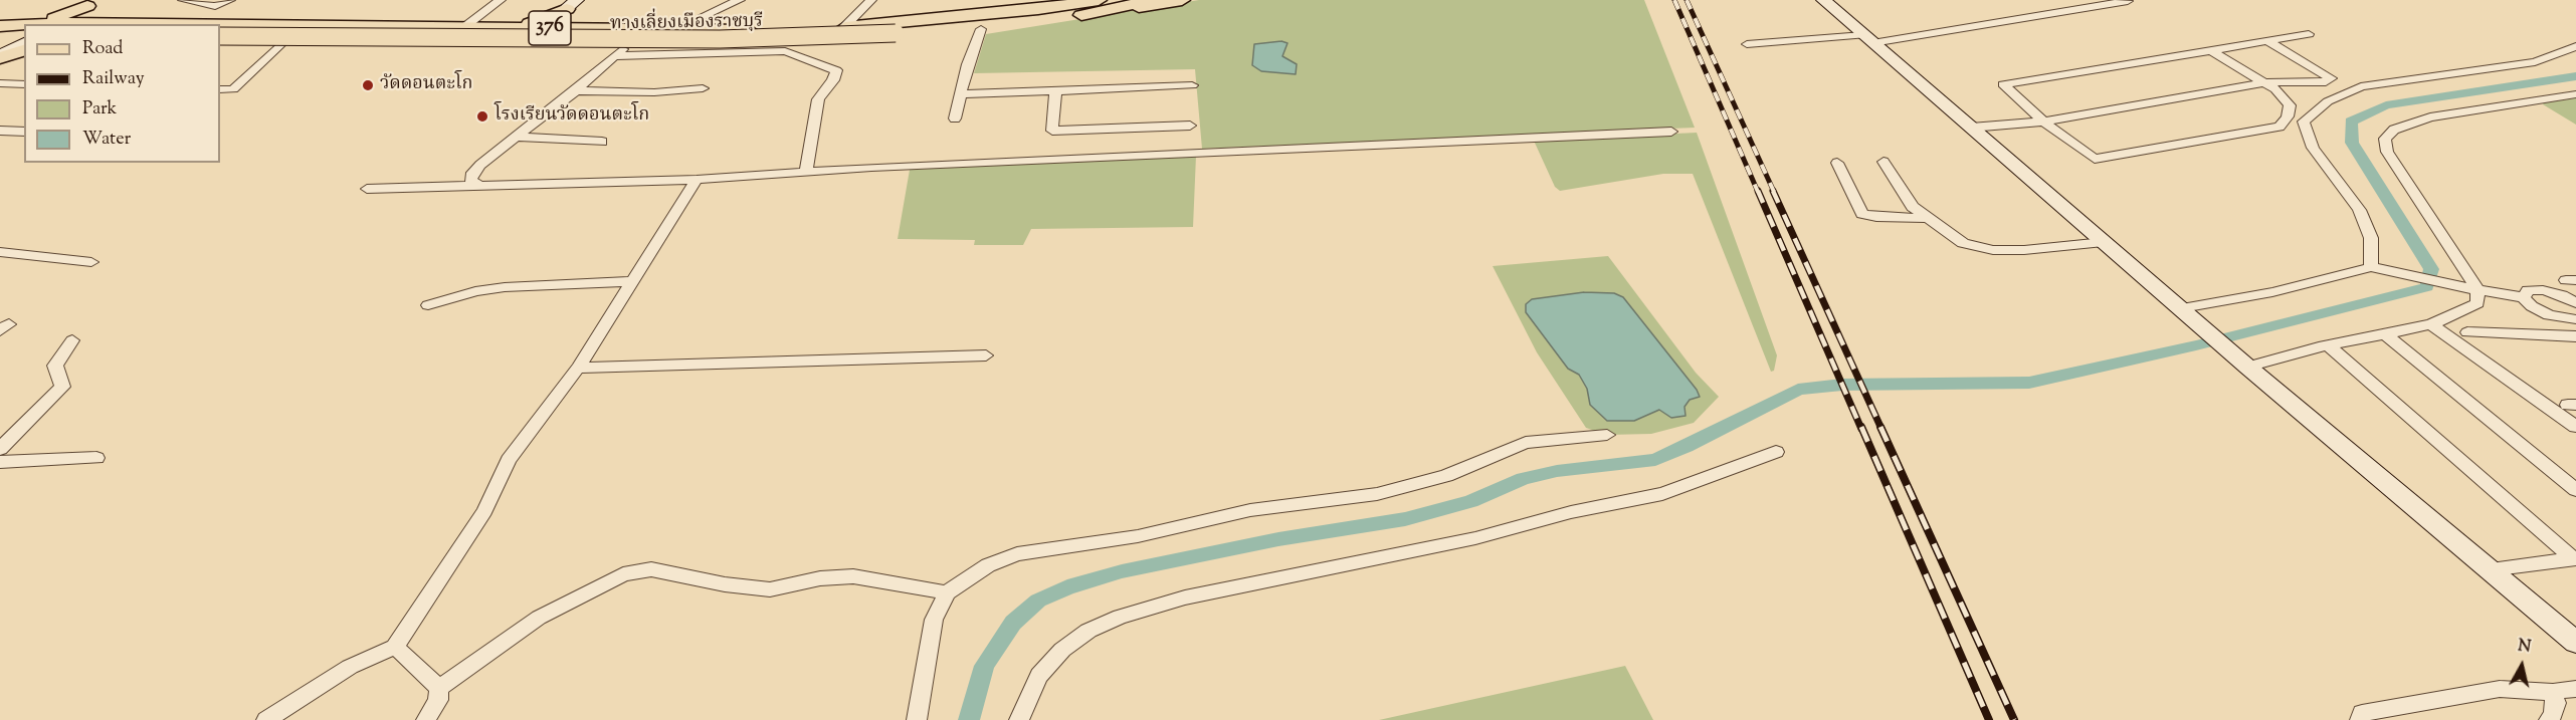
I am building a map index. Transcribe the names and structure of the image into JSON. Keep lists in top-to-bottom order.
{
  "streets": {
    "main road": ["ทางเลี่ยงเมืองราชบุรี", "376"]
  },
  "places": ["วัดดอนตะโก", "โรงเรียนวัดดอนตะโก"],
  "legend": [
    "Road",
    "Railway",
    "Park",
    "Water"
  ],
  "north": "top"
}
